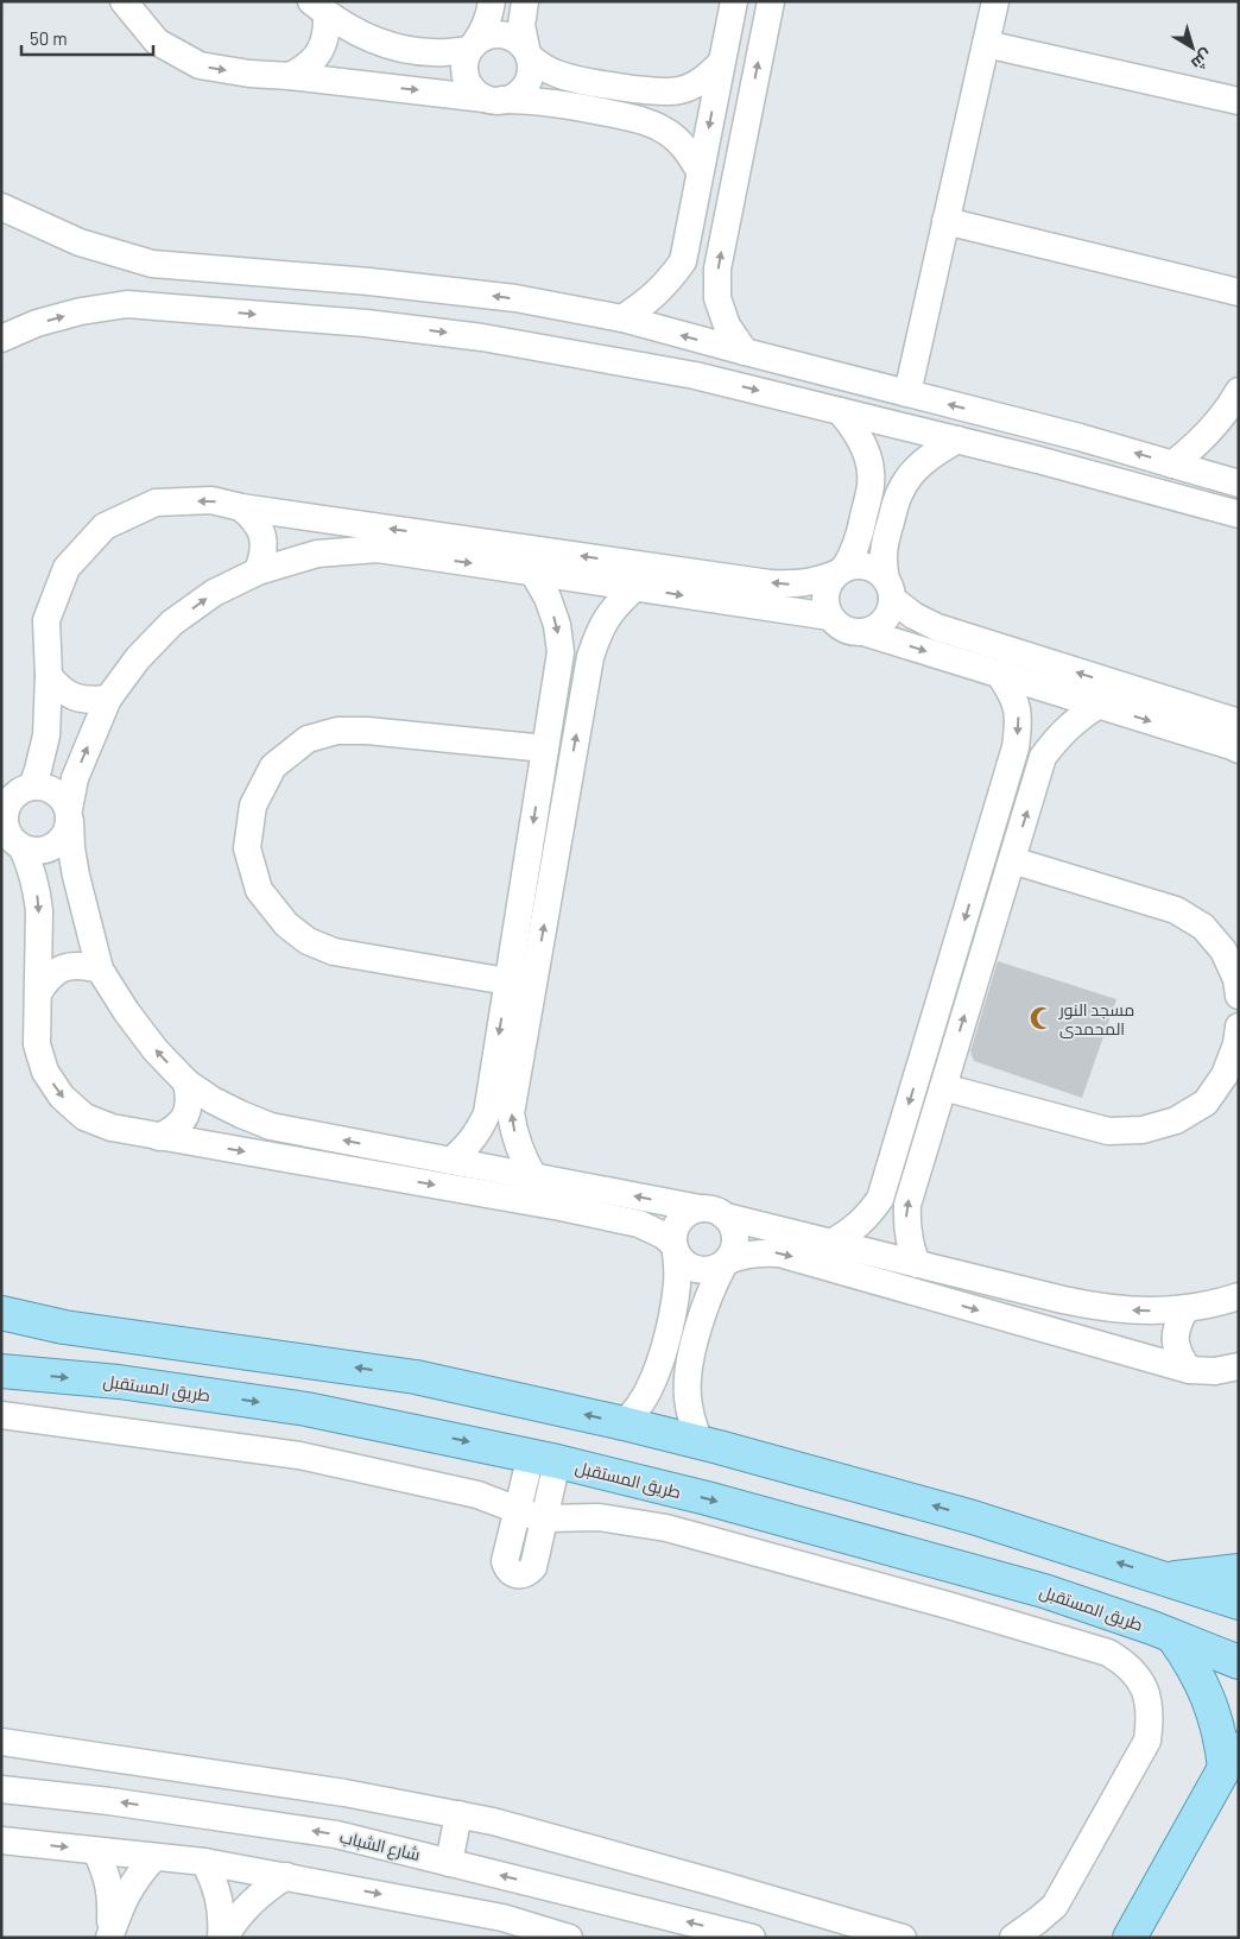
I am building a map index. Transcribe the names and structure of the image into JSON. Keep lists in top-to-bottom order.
{
  "streets": {
    "main road": ["طريق المستقبل"],
    "street": ["شارع الشباب"]
  },
  "places": {
    "mosque": ["مسجد النور المحمدى"]
  },
  "scale_bar": "50 m",
  "north": "bottom right"
}
